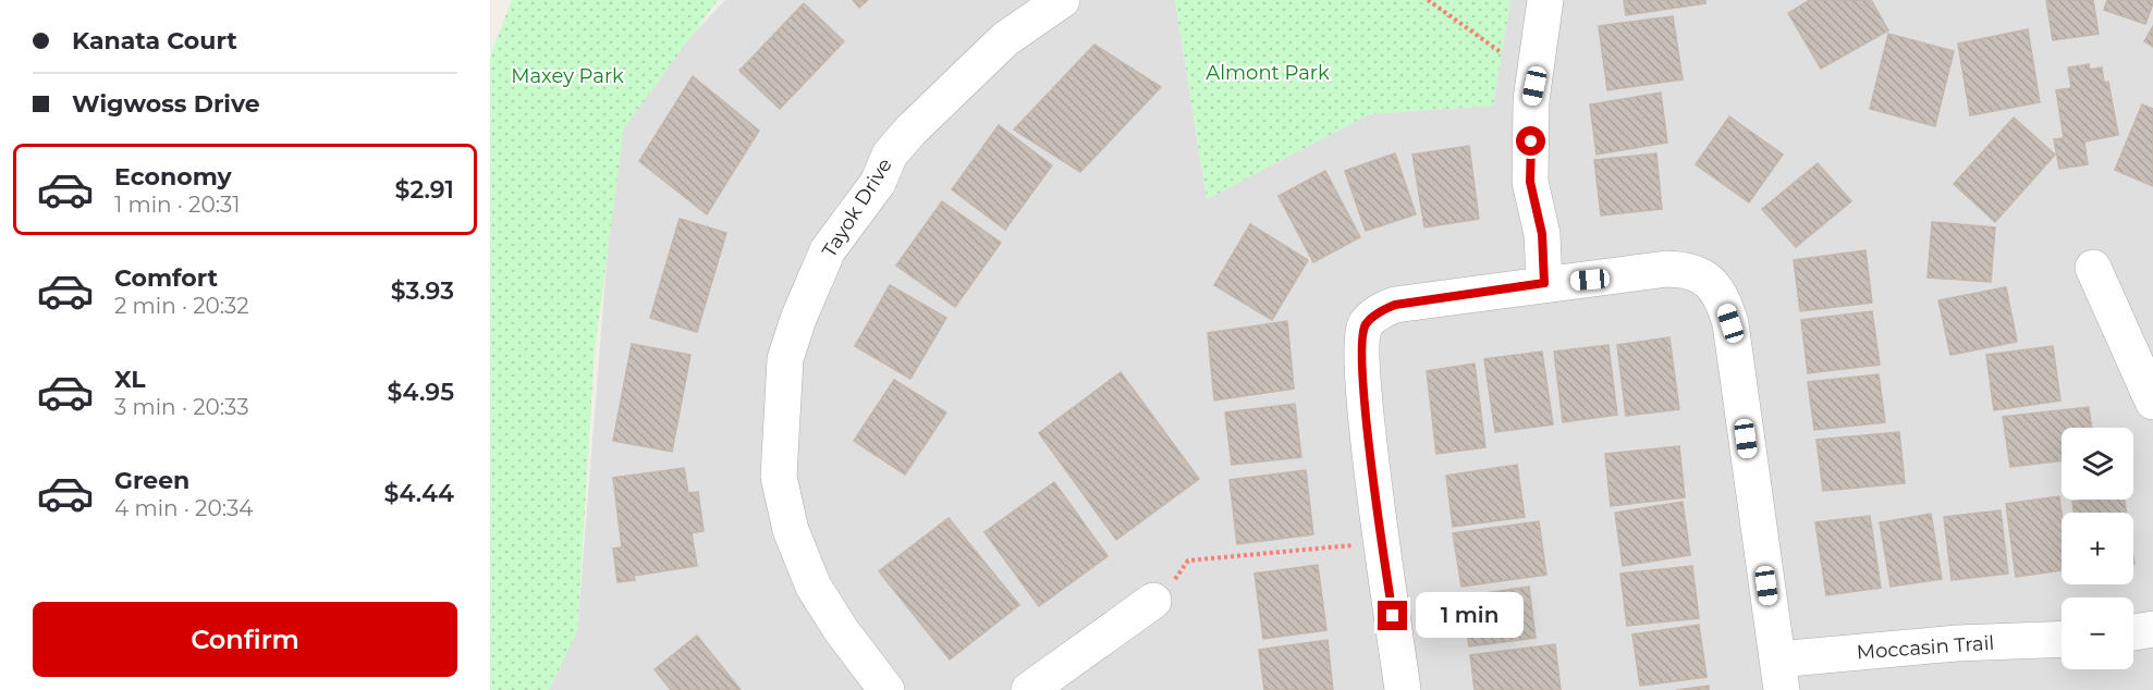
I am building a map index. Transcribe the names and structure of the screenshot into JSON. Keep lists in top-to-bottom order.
{
  "streets": {
    "street": ["Tayok Drive", "Moccasin Trail"]
  },
  "parks": ["Almont Park", "Maxey Park"],
  "page": {
    "banner": ["Kanata Court", "Wigwoss Drive"],
    "list": [
      {
        "name": "Economy",
        "note": "1 min · 20:31",
        "value": "$2.91"
      },
      {
        "name": "Comfort",
        "note": "2 min · 20:32",
        "value": "$3.93"
      },
      {
        "name": "XL",
        "note": "3 min · 20:33",
        "value": "$4.95"
      },
      {
        "name": "Green",
        "note": "4 min · 20:34",
        "value": "$4.44"
      }
    ],
    "map_buttons": ["+", "−"],
    "buttons": "Confirm",
    "bubble": "1 min"
  }
}
